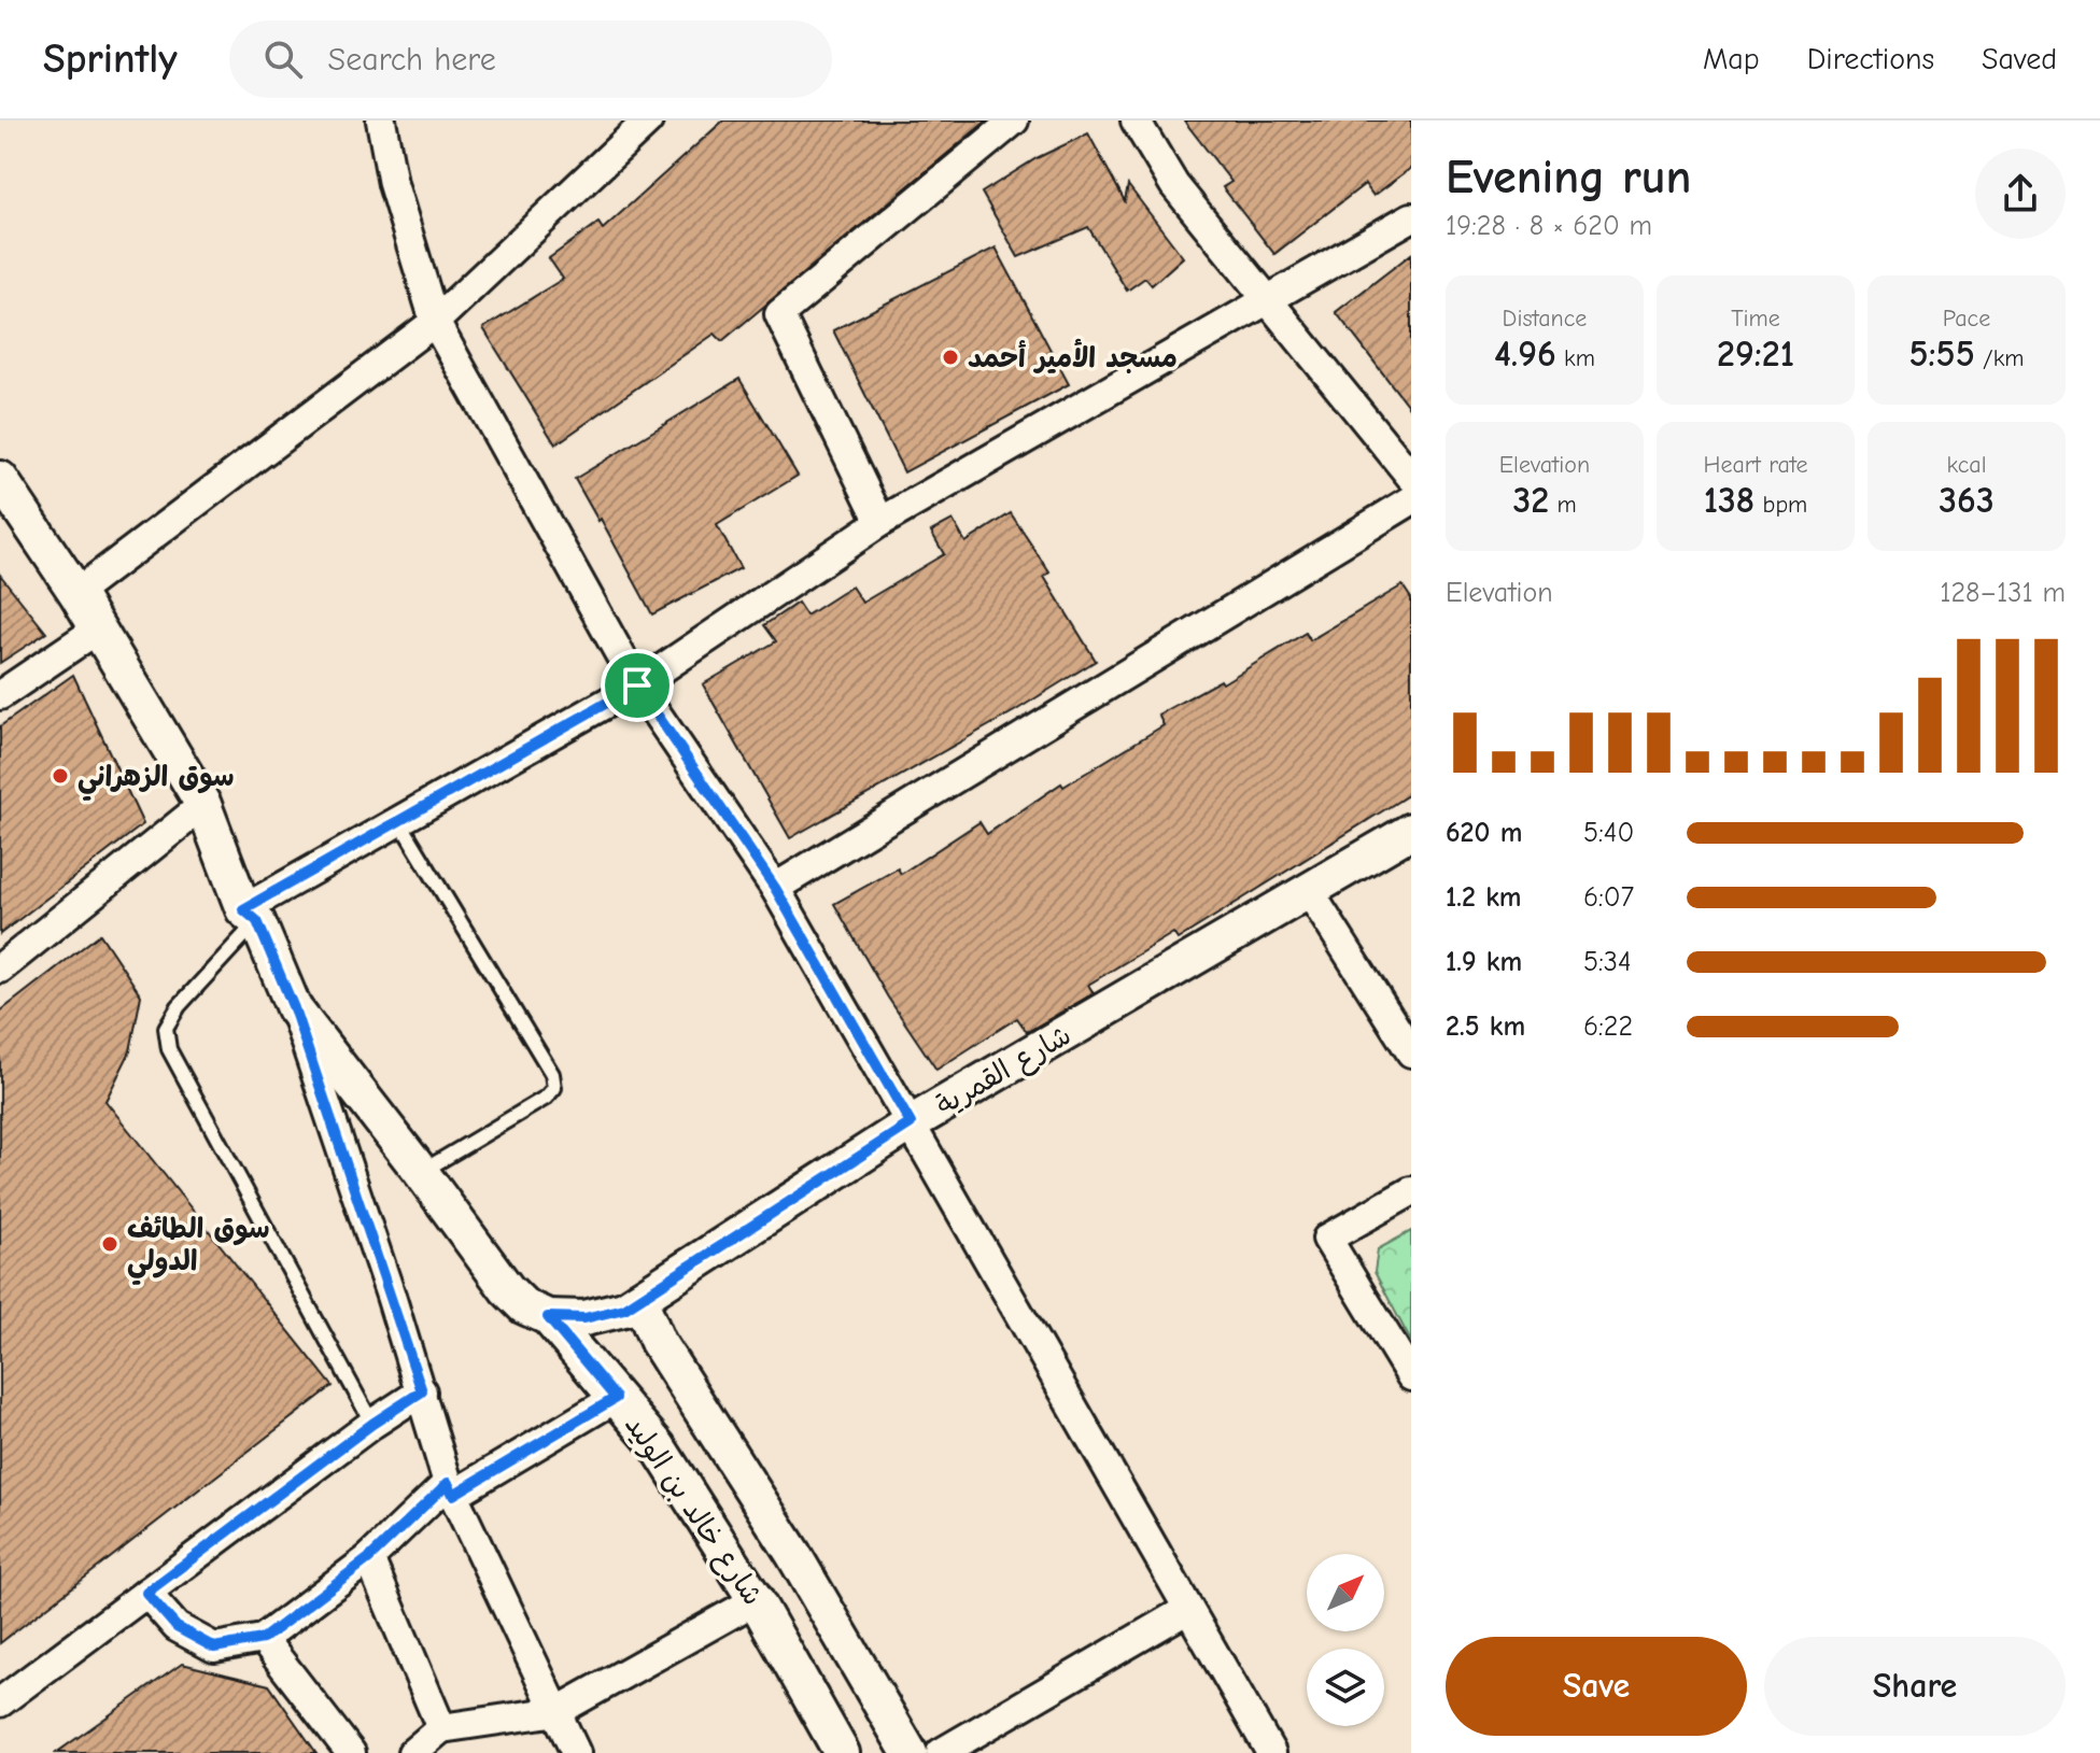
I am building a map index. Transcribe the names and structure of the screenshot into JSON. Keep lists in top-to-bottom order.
{
  "streets": {
    "street": ["شارع القمرية", "شارع خالد بن الوليد"]
  },
  "crossings": [
    ["شارع القمرية", "شارع خالد بن الوليد"]
  ],
  "places": ["مسجد الأمير أحمد", "سوق الزهراني", "سوق الطائف الدولي"],
  "north": "top right",
  "page": {
    "header": "Sprintly",
    "search": "Search here",
    "nav": ["Map", "Directions", "Saved"],
    "heading": ["Evening run", "19:28 · 8 × 620 m"],
    "stats": [
      ["Distance", "4.96 km"],
      ["Time", "29:21"],
      ["Pace", "5:55 /km"],
      ["Elevation", "32 m"],
      ["Heart rate", "138 bpm"],
      ["kcal", "363"]
    ],
    "chart": ["Elevation", "128–131 m"],
    "list": [
      {
        "name": "620 m",
        "note": "5:40"
      },
      {
        "name": "1.2 km",
        "note": "6:07"
      },
      {
        "name": "1.9 km",
        "note": "5:34"
      },
      {
        "name": "2.5 km",
        "note": "6:22"
      }
    ],
    "buttons": ["Save", "Share"]
  }
}
